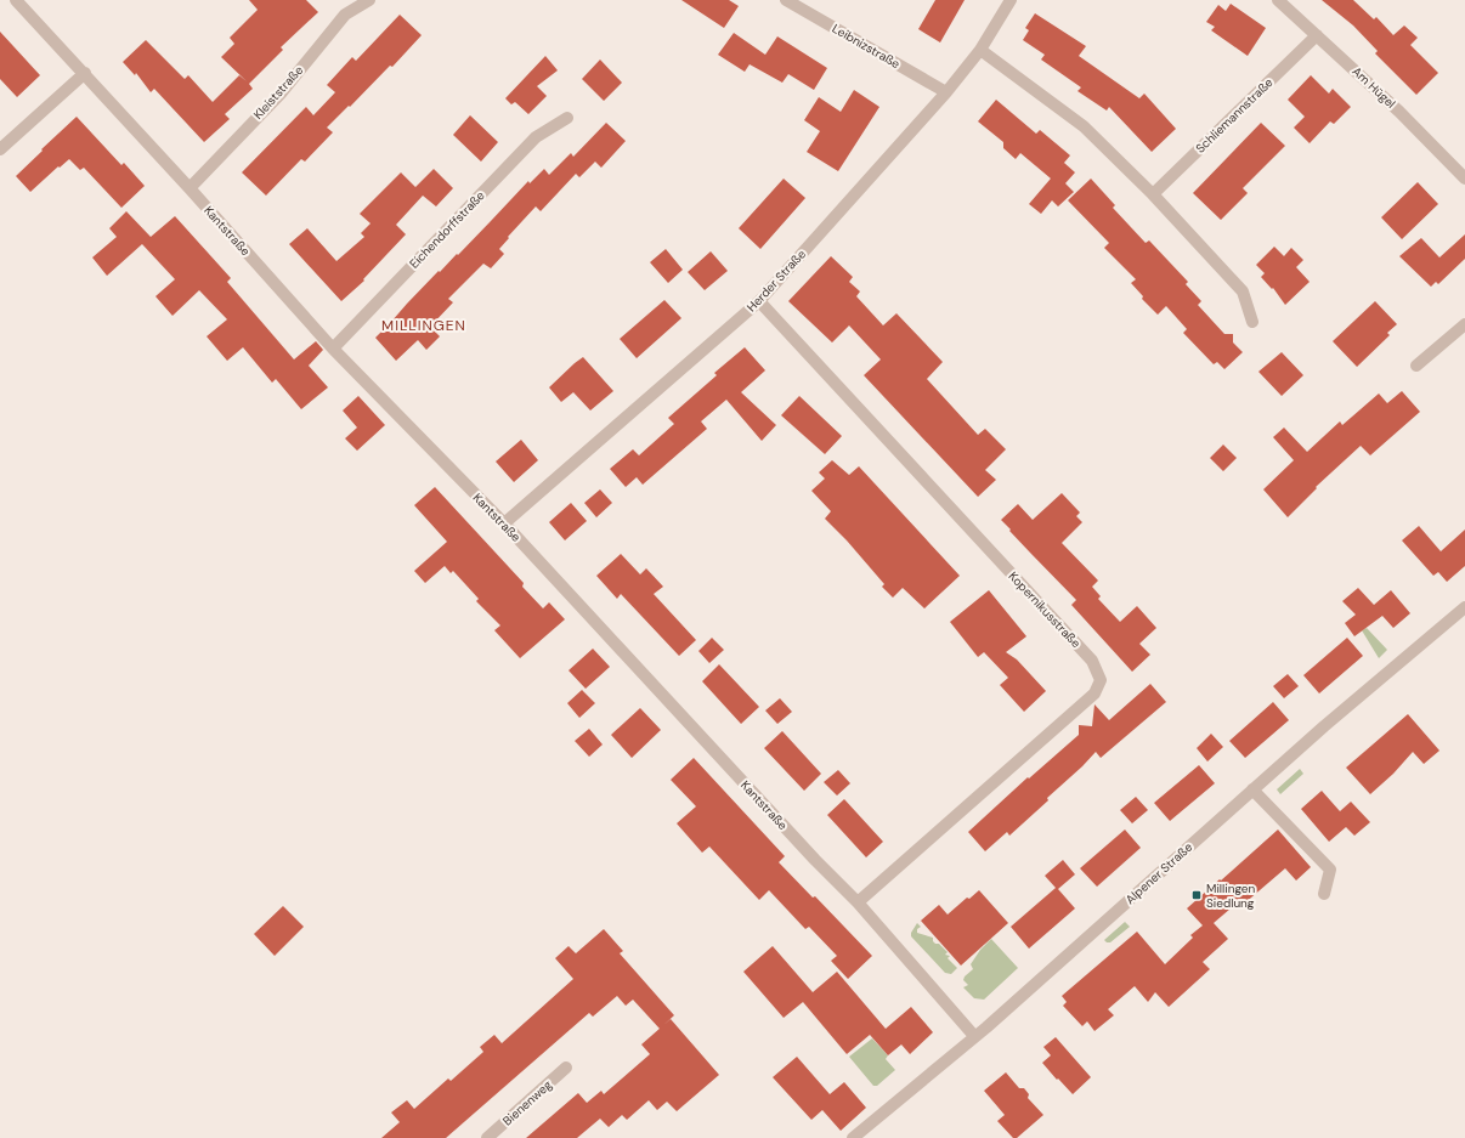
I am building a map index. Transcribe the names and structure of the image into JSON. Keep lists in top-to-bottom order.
{
  "streets": {
    "street": [
      "Leibnizstraße",
      "Am Hügel",
      "Kleiststraße",
      "Schliemannstraße",
      "Eichendorffstraße",
      "Kantstraße",
      "Herder Straße",
      "Kopernikusstraße",
      "Alpener Straße",
      "Bienenweg"
    ]
  },
  "crossings": [
    ["Leibnizstraße", "Herder Straße"],
    ["Am Hügel", "Schliemannstraße"],
    ["Kleiststraße", "Kantstraße"],
    ["Eichendorffstraße", "Kantstraße"],
    ["Kantstraße", "Herder Straße"],
    ["Kantstraße", "Kopernikusstraße"],
    ["Kantstraße", "Alpener Straße"],
    ["Herder Straße", "Kopernikusstraße"]
  ],
  "districts": ["MILLINGEN"],
  "places": {
    "transit": ["Millingen Siedlung"]
  }
}
